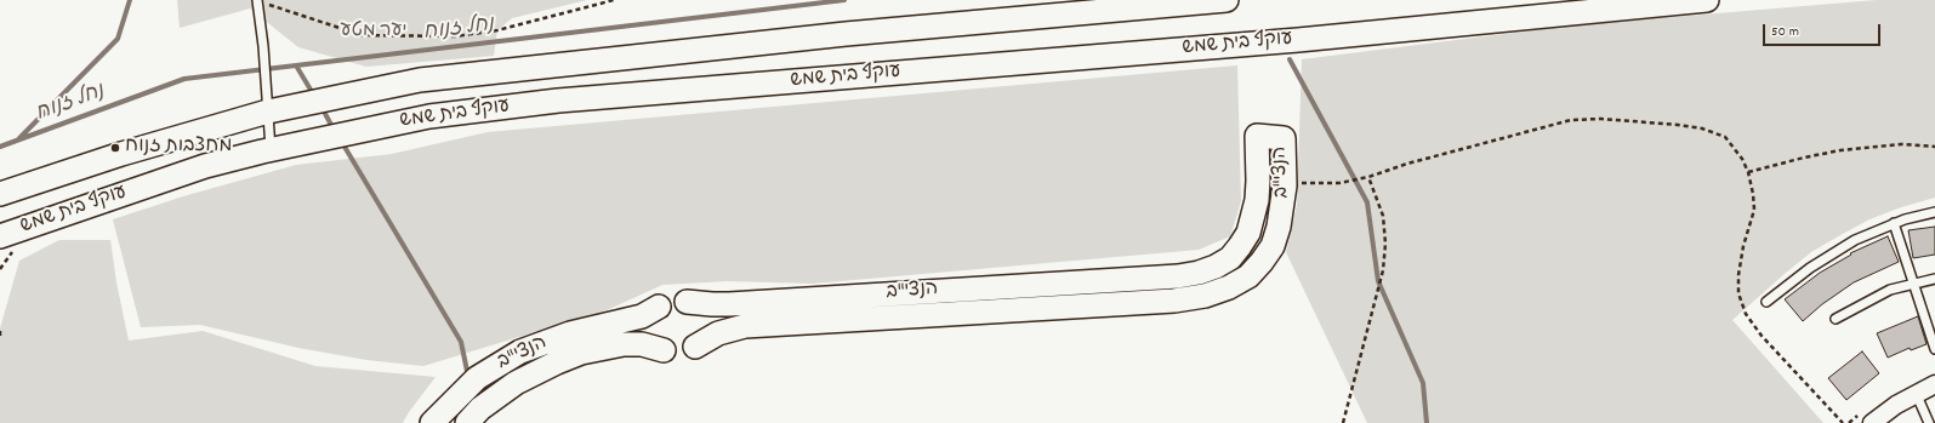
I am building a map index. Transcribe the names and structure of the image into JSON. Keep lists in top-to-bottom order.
{
  "streets": {
    "main road": ["עוקף בית שמש", "הנצי\"ב"]
  },
  "water": ["נחל זנוח"],
  "parks": ["יער מטע"],
  "places": ["מחצבות זנוח"],
  "scale_bar": "50 m"
}
